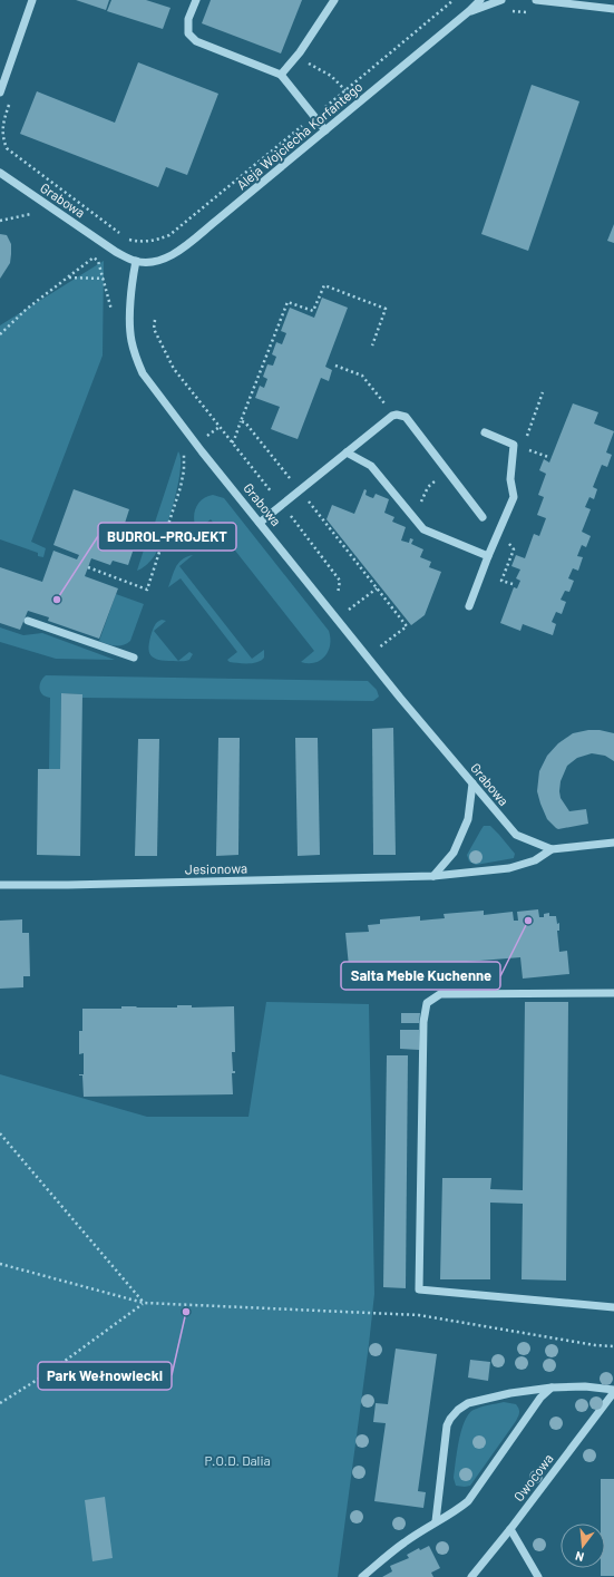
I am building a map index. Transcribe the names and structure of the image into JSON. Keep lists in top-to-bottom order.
{
  "streets": {
    "street": [
      "Aleja Wojciecha Korfantego",
      "Grabowa",
      "Jesionowa",
      "Owocowa"
    ]
  },
  "crossings": [
    ["Aleja Wojciecha Korfantego", "Grabowa"],
    ["Grabowa", "Jesionowa"]
  ],
  "parks": ["P.O.D. Dalia"],
  "places": ["BUDROL-PROJEKT", "Salta Meble Kuchenne", "Park Wełnowiecki"],
  "north": "bottom"
}
